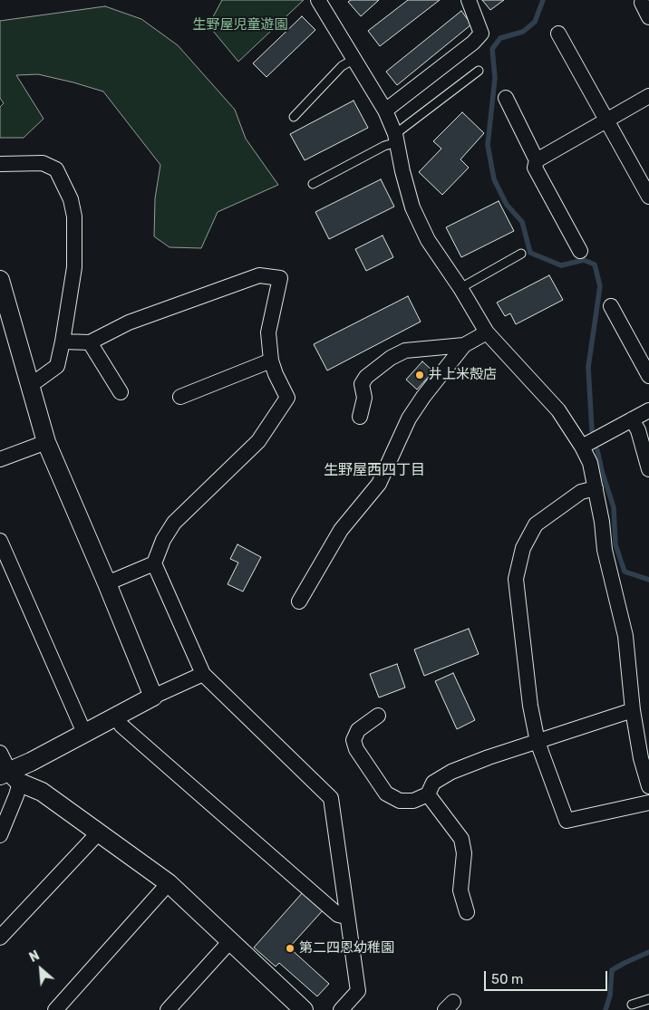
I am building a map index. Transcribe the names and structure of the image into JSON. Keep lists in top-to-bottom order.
{
  "districts": ["生野屋西四丁目"],
  "parks": ["生野屋児童遊園"],
  "places": ["井上米殻店", "第二四恩幼稚園"],
  "scale_bar": "50 m",
  "north": "top left"
}
